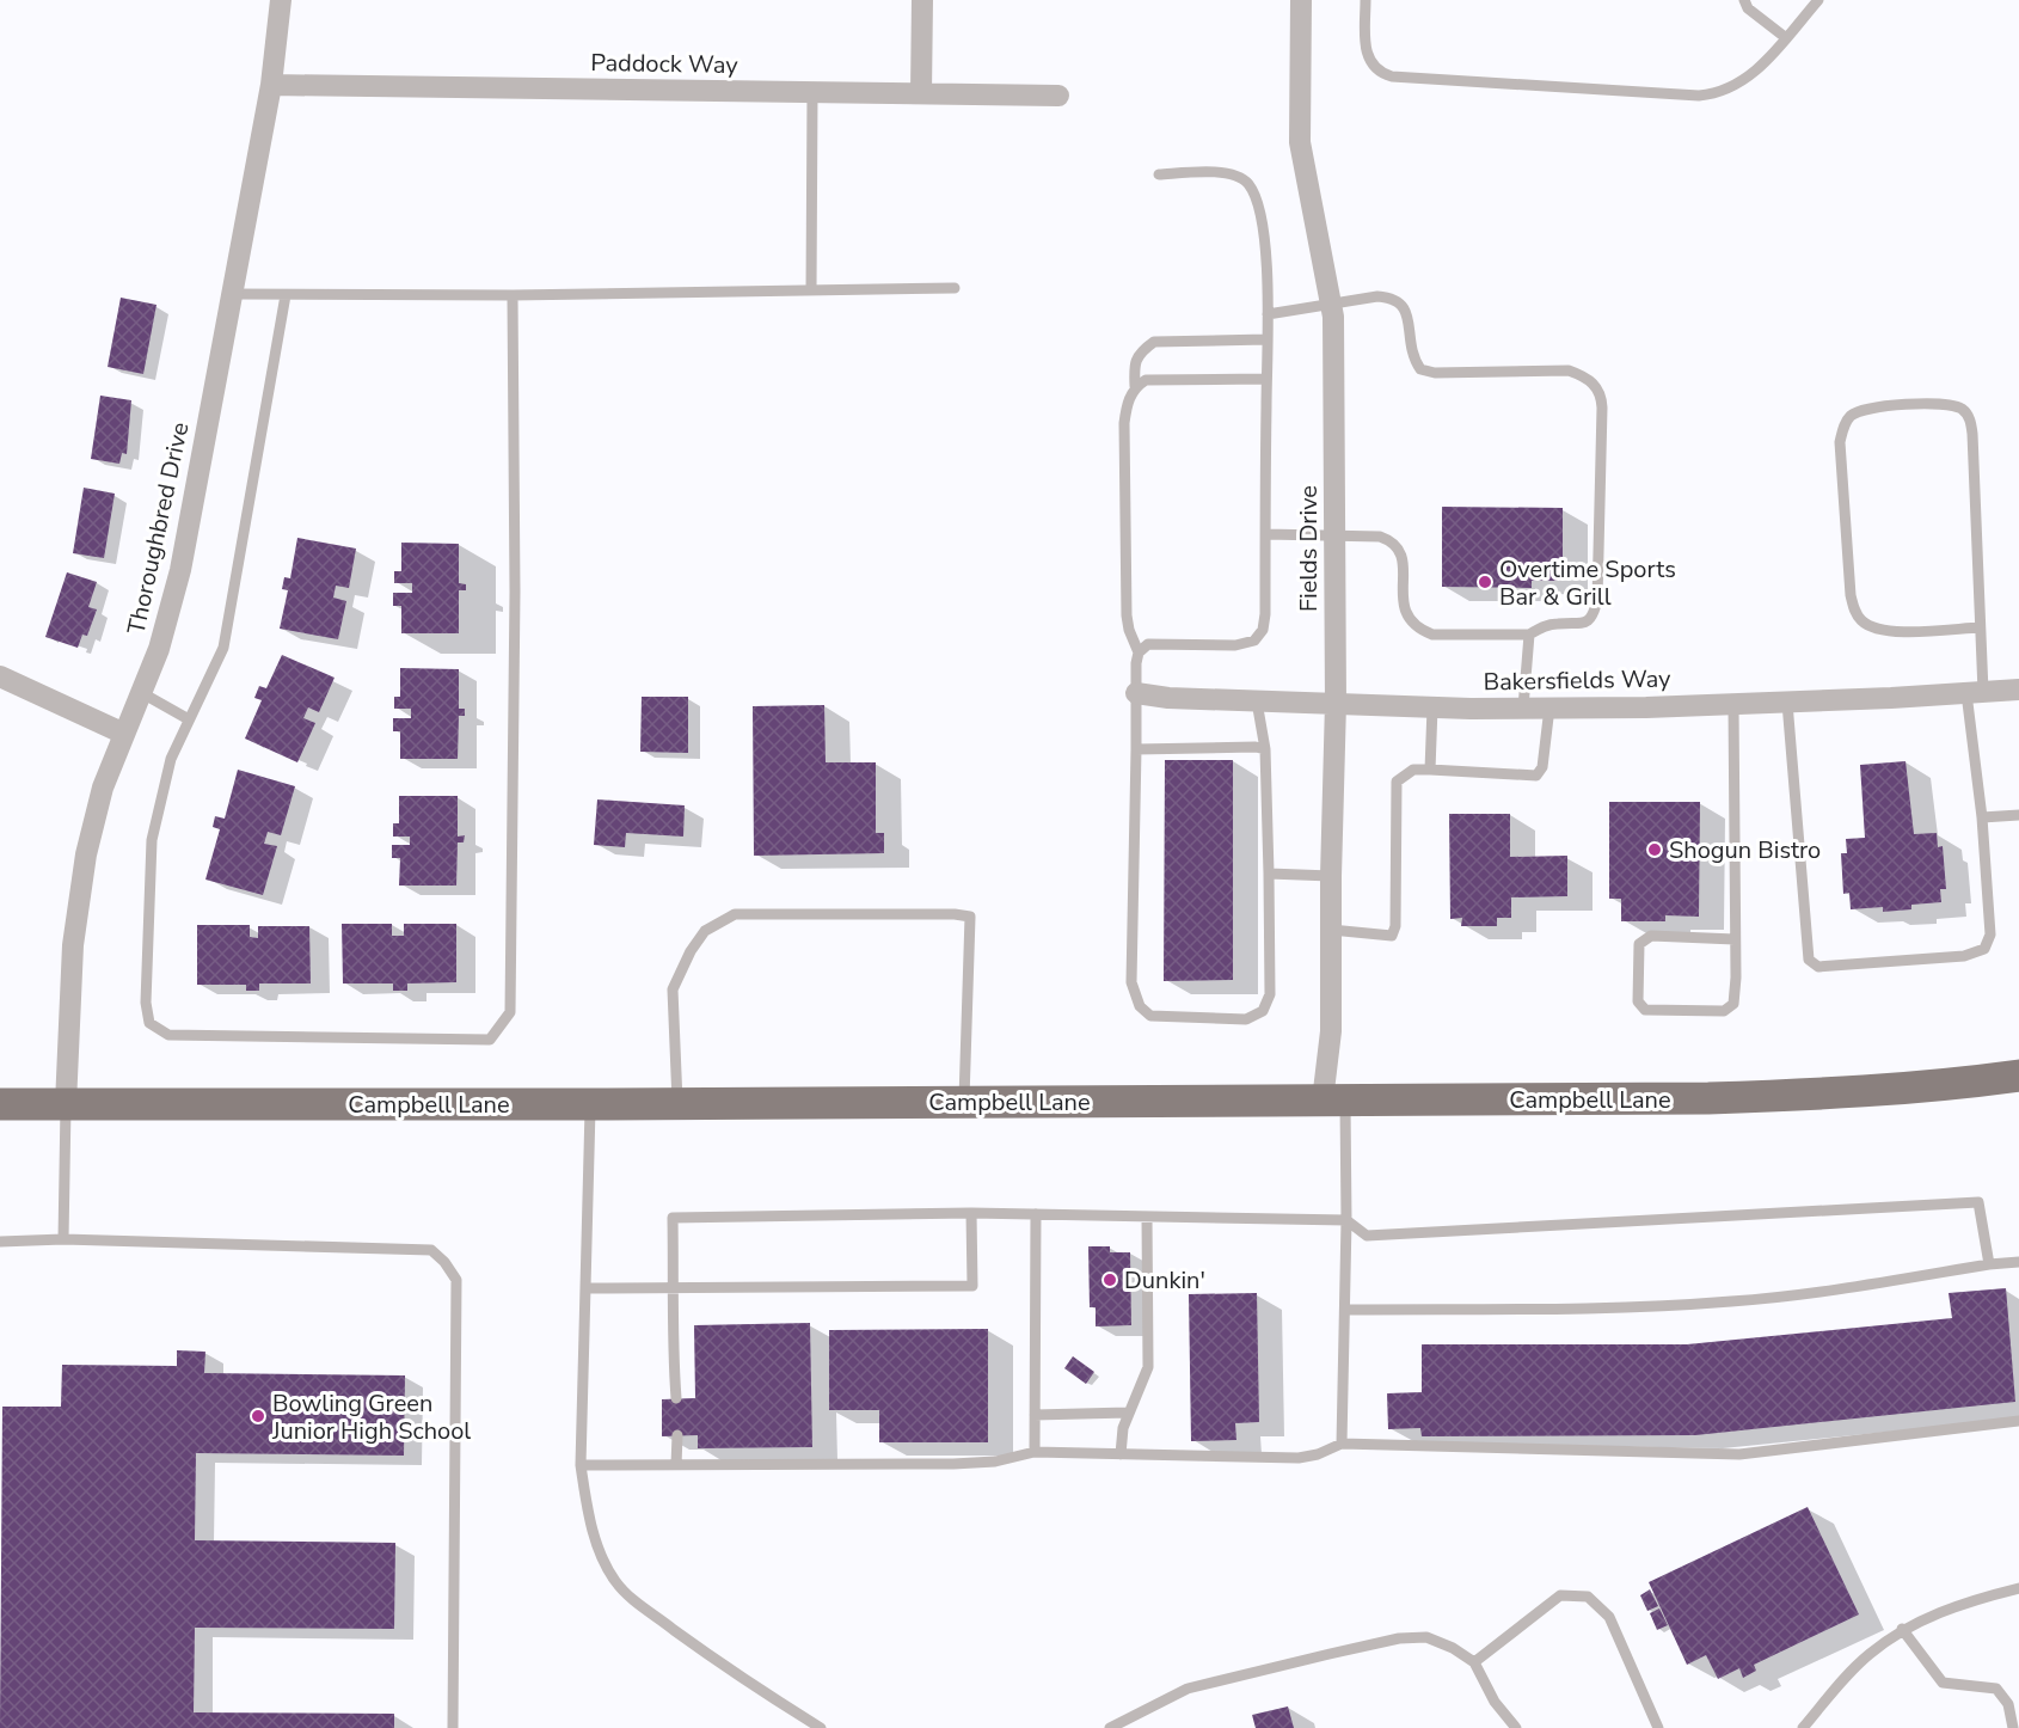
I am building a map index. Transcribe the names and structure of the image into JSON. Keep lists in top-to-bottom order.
{
  "streets": {
    "main road": ["Campbell Lane"],
    "street": [
      "Paddock Way",
      "Thoroughbred Drive",
      "Fields Drive",
      "Bakersfields Way"
    ]
  },
  "crossings": [
    ["Paddock Way", "Thoroughbred Drive"],
    ["Thoroughbred Drive", "Campbell Lane"],
    ["Fields Drive", "Bakersfields Way"],
    ["Fields Drive", "Campbell Lane"]
  ],
  "places": [
    "Overtime Sports Bar & Grill",
    "Shogun Bistro",
    "Dunkin'",
    "Bowling Green Junior High School"
  ]
}
